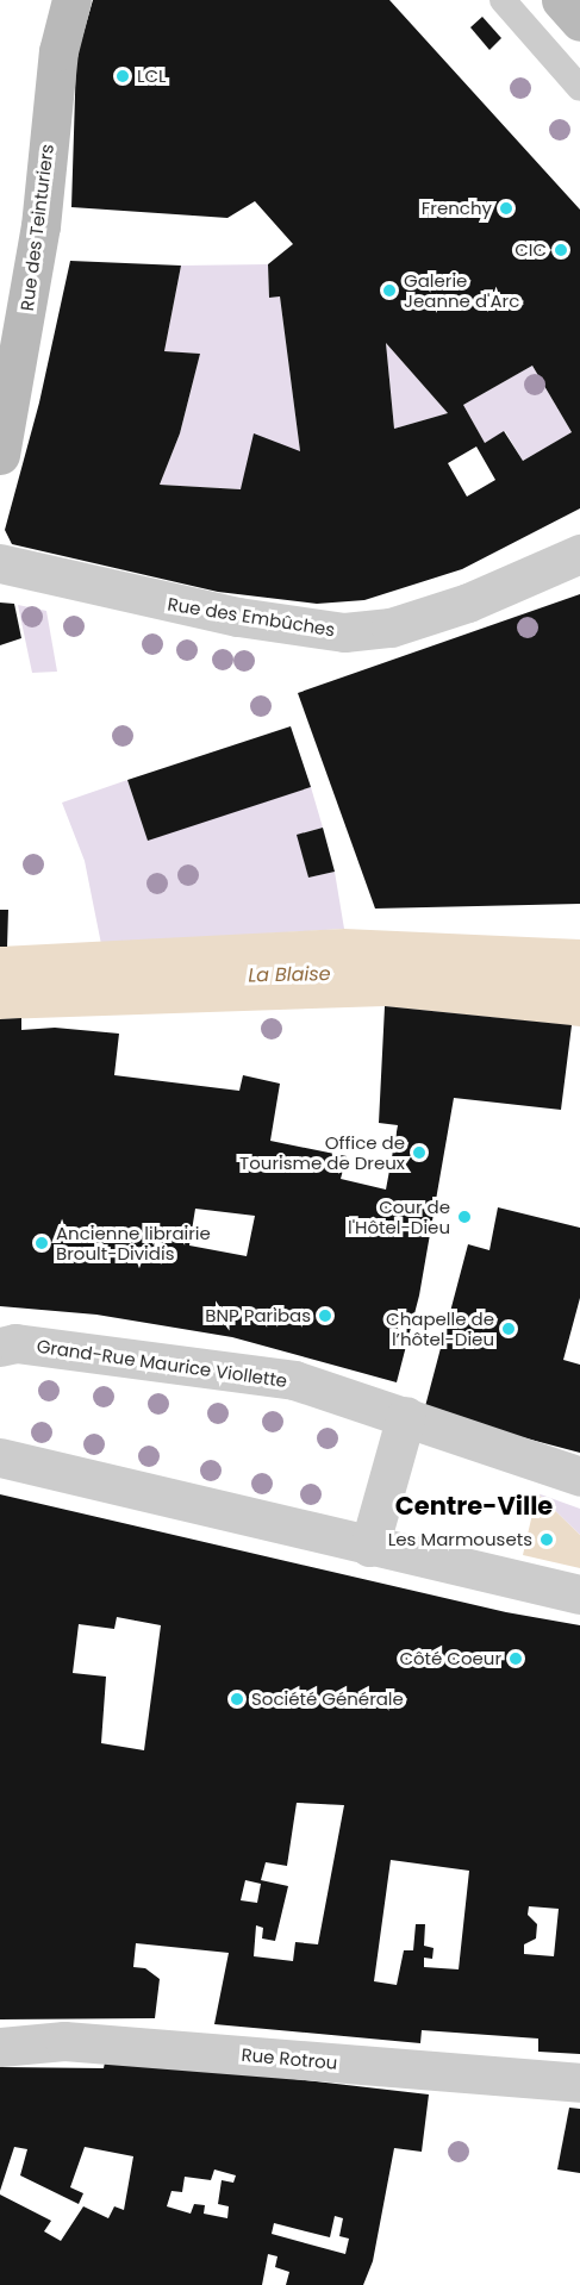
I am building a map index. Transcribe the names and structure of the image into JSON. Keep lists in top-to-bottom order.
{
  "streets": {
    "street": [
      "Rue des Teinturiers",
      "Rue des Embûches",
      "Grand-Rue Maurice Viollette",
      "Rue Rotrou"
    ]
  },
  "districts": ["Centre-Ville"],
  "water": ["La Blaise"],
  "places": [
    "LCL",
    "Frenchy",
    "CIC",
    "Galerie Jeanne d'Arc",
    "Office de Tourisme de Dreux",
    "Cour de l'Hôtel-Dieu",
    "Ancienne librairie Broult-Dividis",
    "BNP Paribas",
    "Chapelle de l’hôtel-Dieu",
    "Les Marmousets",
    "Côté Coeur",
    "Société Générale"
  ]
}
